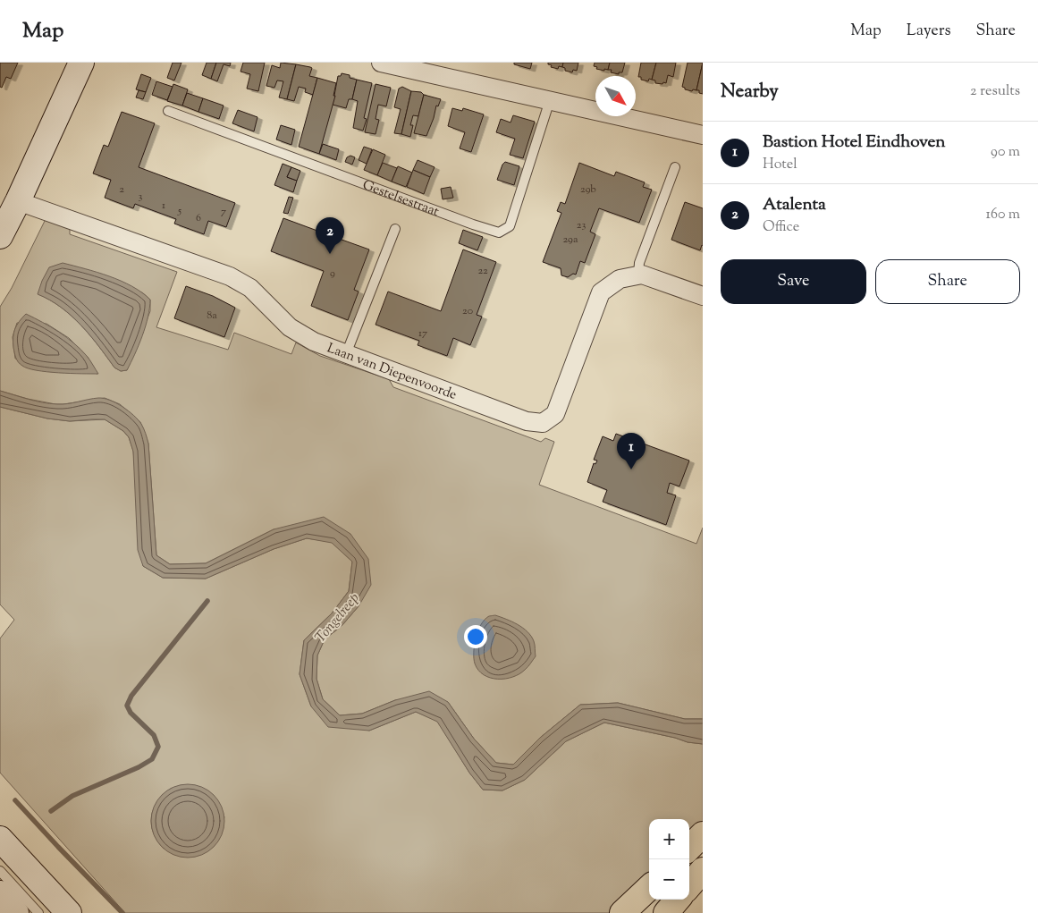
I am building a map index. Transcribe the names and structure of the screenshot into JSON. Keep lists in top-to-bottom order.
{
  "streets": {
    "street": ["Laan van Diepenvoorde"],
    "lane": ["Gestelsestraat"]
  },
  "water": ["Tongelreep"],
  "house_numbers": [
    "2",
    "29b",
    "3",
    "1",
    "5",
    "7",
    "6",
    "23",
    "29a",
    "22",
    "9",
    "20",
    "8a",
    "17"
  ],
  "north": "bottom right",
  "page": {
    "header": "Map",
    "nav": ["Map", "Layers", "Share"],
    "heading": ["Nearby", "2 results"],
    "list": [
      {
        "mark": "1",
        "name": "Bastion Hotel Eindhoven",
        "note": "Hotel",
        "value": "90 m"
      },
      {
        "mark": "2",
        "name": "Atalenta",
        "note": "Office",
        "value": "160 m"
      }
    ],
    "pins": ["2", "1"],
    "buttons": ["Save", "Share"],
    "map_buttons": ["+", "−"]
  }
}
